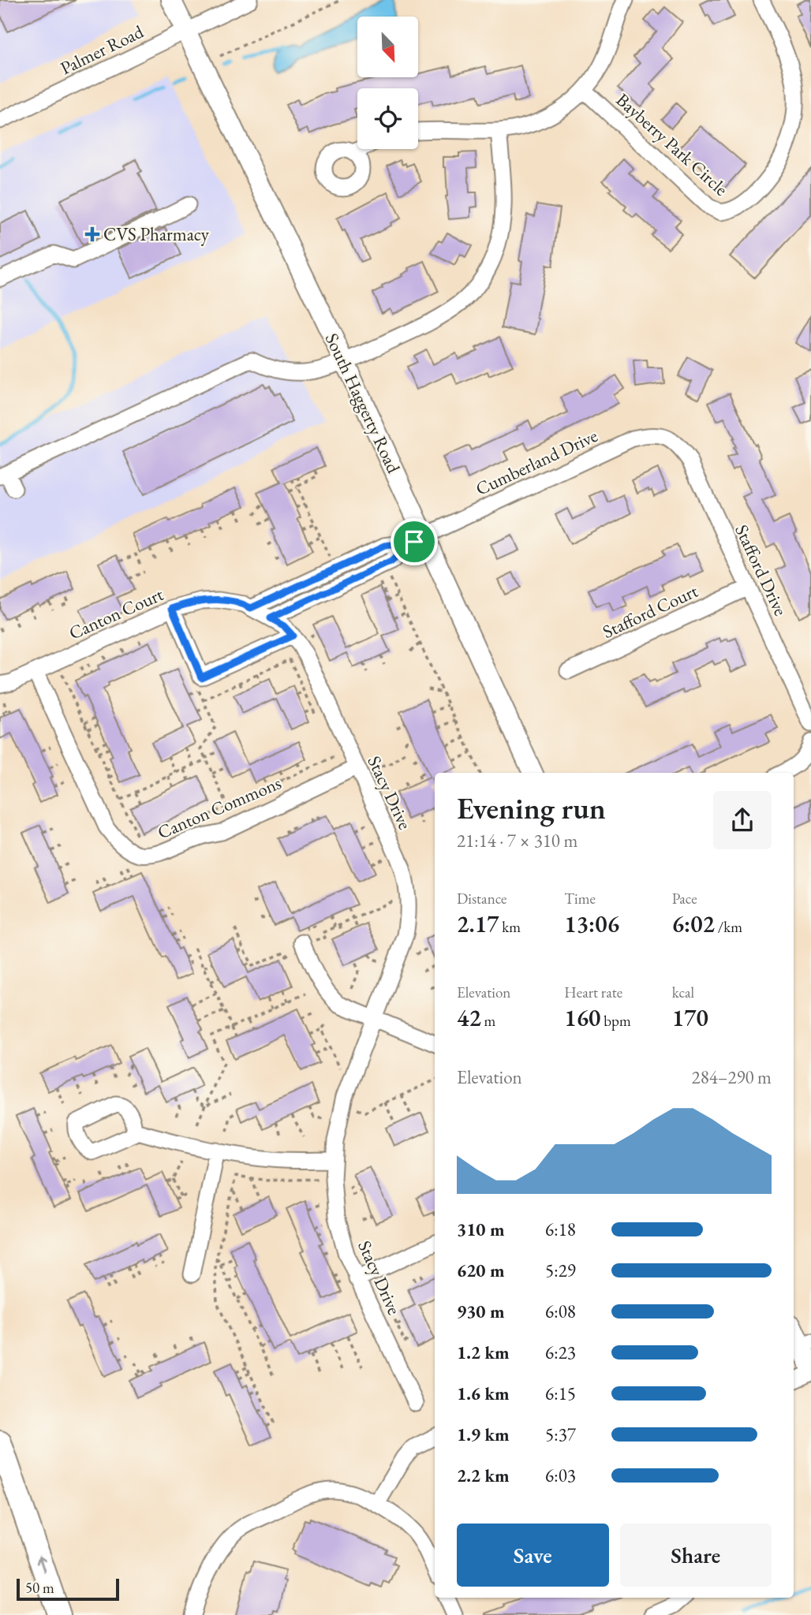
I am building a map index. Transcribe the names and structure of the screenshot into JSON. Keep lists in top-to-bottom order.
{
  "streets": {
    "main road": ["South Haggerty Road"],
    "street": [
      "Palmer Road",
      "Bayberry Park Circle",
      "Cumberland Drive",
      "Stafford Drive",
      "Stafford Court",
      "Canton Court",
      "Stacy Drive",
      "Canton Commons"
    ]
  },
  "crossings": [
    ["Palmer Road", "South Haggerty Road"],
    ["South Haggerty Road", "Cumberland Drive"],
    ["Cumberland Drive", "Stafford Drive"],
    ["Stafford Drive", "Stafford Court"],
    ["Canton Court", "Stacy Drive"],
    ["Canton Court", "Canton Commons"],
    ["Stacy Drive", "Canton Commons"]
  ],
  "places": {
    "health": ["CVS Pharmacy"]
  },
  "scale_bar": "50 m",
  "north": "bottom right",
  "page": {
    "heading": ["Evening run", "21:14 · 7 × 310 m"],
    "stats": [
      ["Distance", "2.17 km"],
      ["Time", "13:06"],
      ["Pace", "6:02 /km"],
      ["Elevation", "42 m"],
      ["Heart rate", "160 bpm"],
      ["kcal", "170"]
    ],
    "chart": ["Elevation", "284–290 m"],
    "list": [
      {
        "name": "310 m",
        "note": "6:18"
      },
      {
        "name": "620 m",
        "note": "5:29"
      },
      {
        "name": "930 m",
        "note": "6:08"
      },
      {
        "name": "1.2 km",
        "note": "6:23"
      },
      {
        "name": "1.6 km",
        "note": "6:15"
      },
      {
        "name": "1.9 km",
        "note": "5:37"
      },
      {
        "name": "2.2 km",
        "note": "6:03"
      }
    ],
    "buttons": ["Save", "Share"],
    "scale": "50 m"
  }
}
